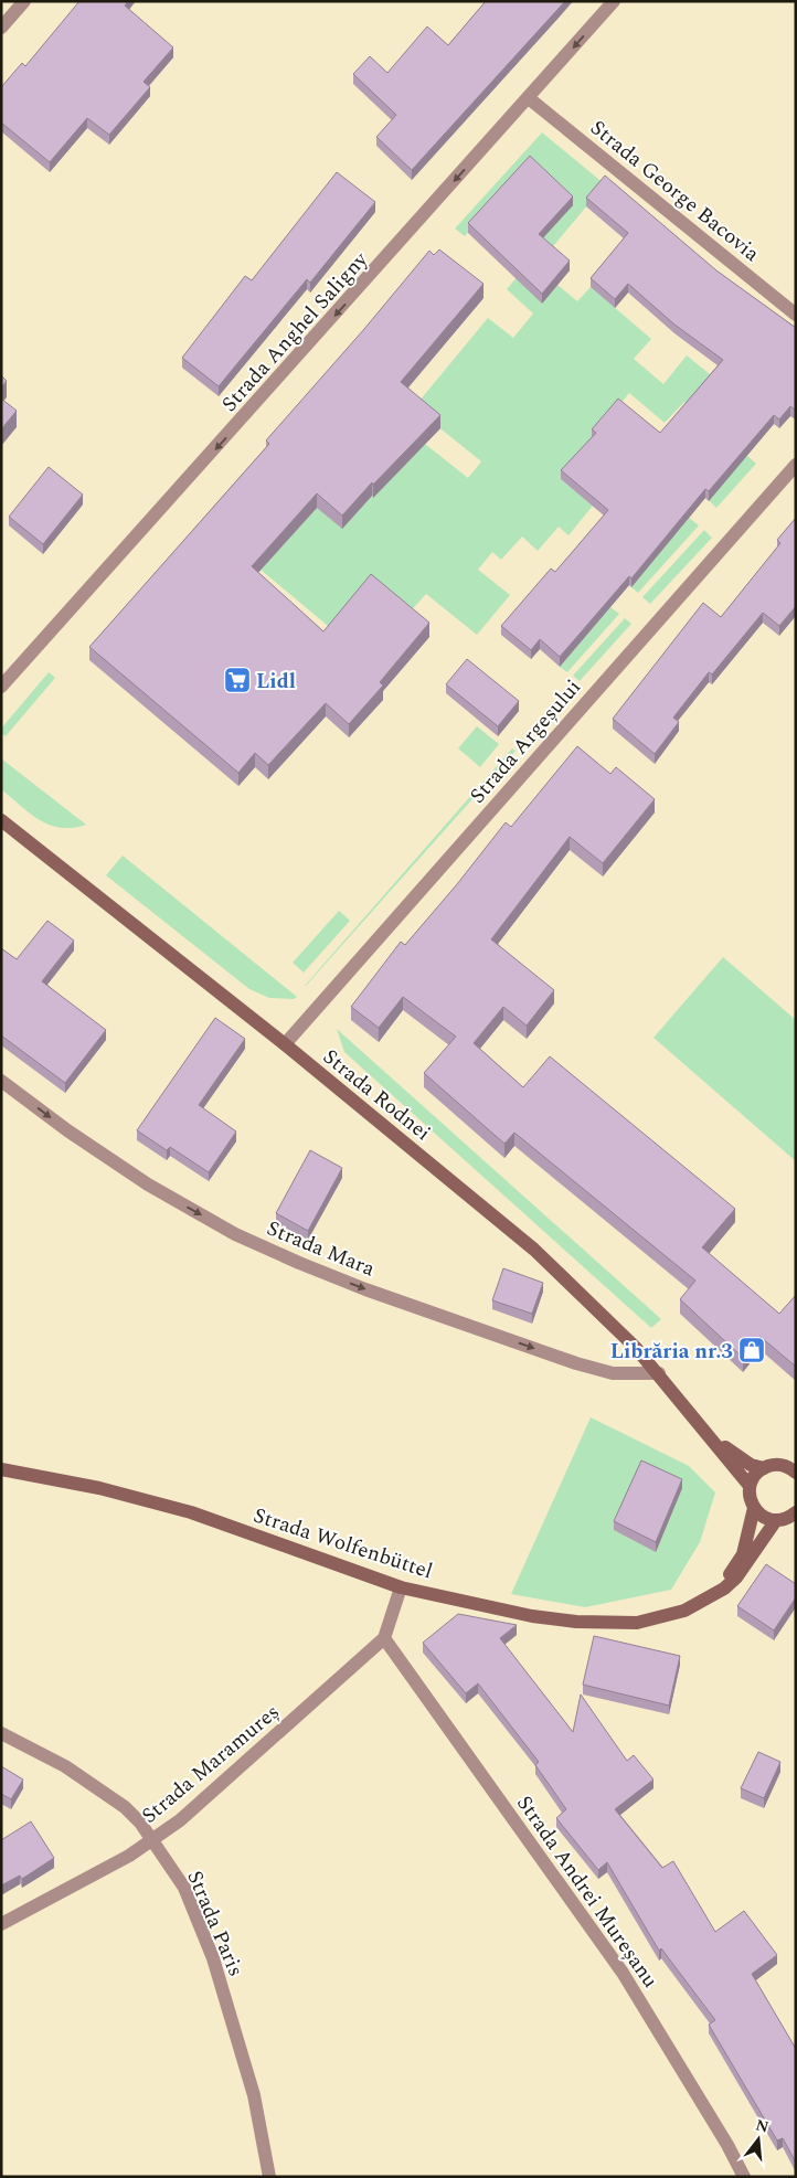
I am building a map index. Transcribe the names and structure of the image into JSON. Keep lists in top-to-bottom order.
{
  "streets": {
    "main road": ["Strada Rodnei", "Strada Wolfenbüttel"],
    "street": [
      "Strada George Bacovia",
      "Strada Anghel Saligny",
      "Strada Argeșului",
      "Strada Mara",
      "Strada Maramureș",
      "Strada Andrei Mureșanu",
      "Strada Paris"
    ]
  },
  "crossings": [
    ["Strada George Bacovia", "Strada Anghel Saligny"],
    ["Strada Argeșului", "Strada Rodnei"],
    ["Strada Rodnei", "Strada Mara"],
    ["Strada Maramureș", "Strada Andrei Mureșanu"],
    ["Strada Maramureș", "Strada Paris"]
  ],
  "one_way": ["Strada Anghel Saligny", "Strada Mara"],
  "places": {
    "supermarket": ["Lidl"],
    "shop": ["Librăria nr.3"]
  },
  "north": "top"
}
